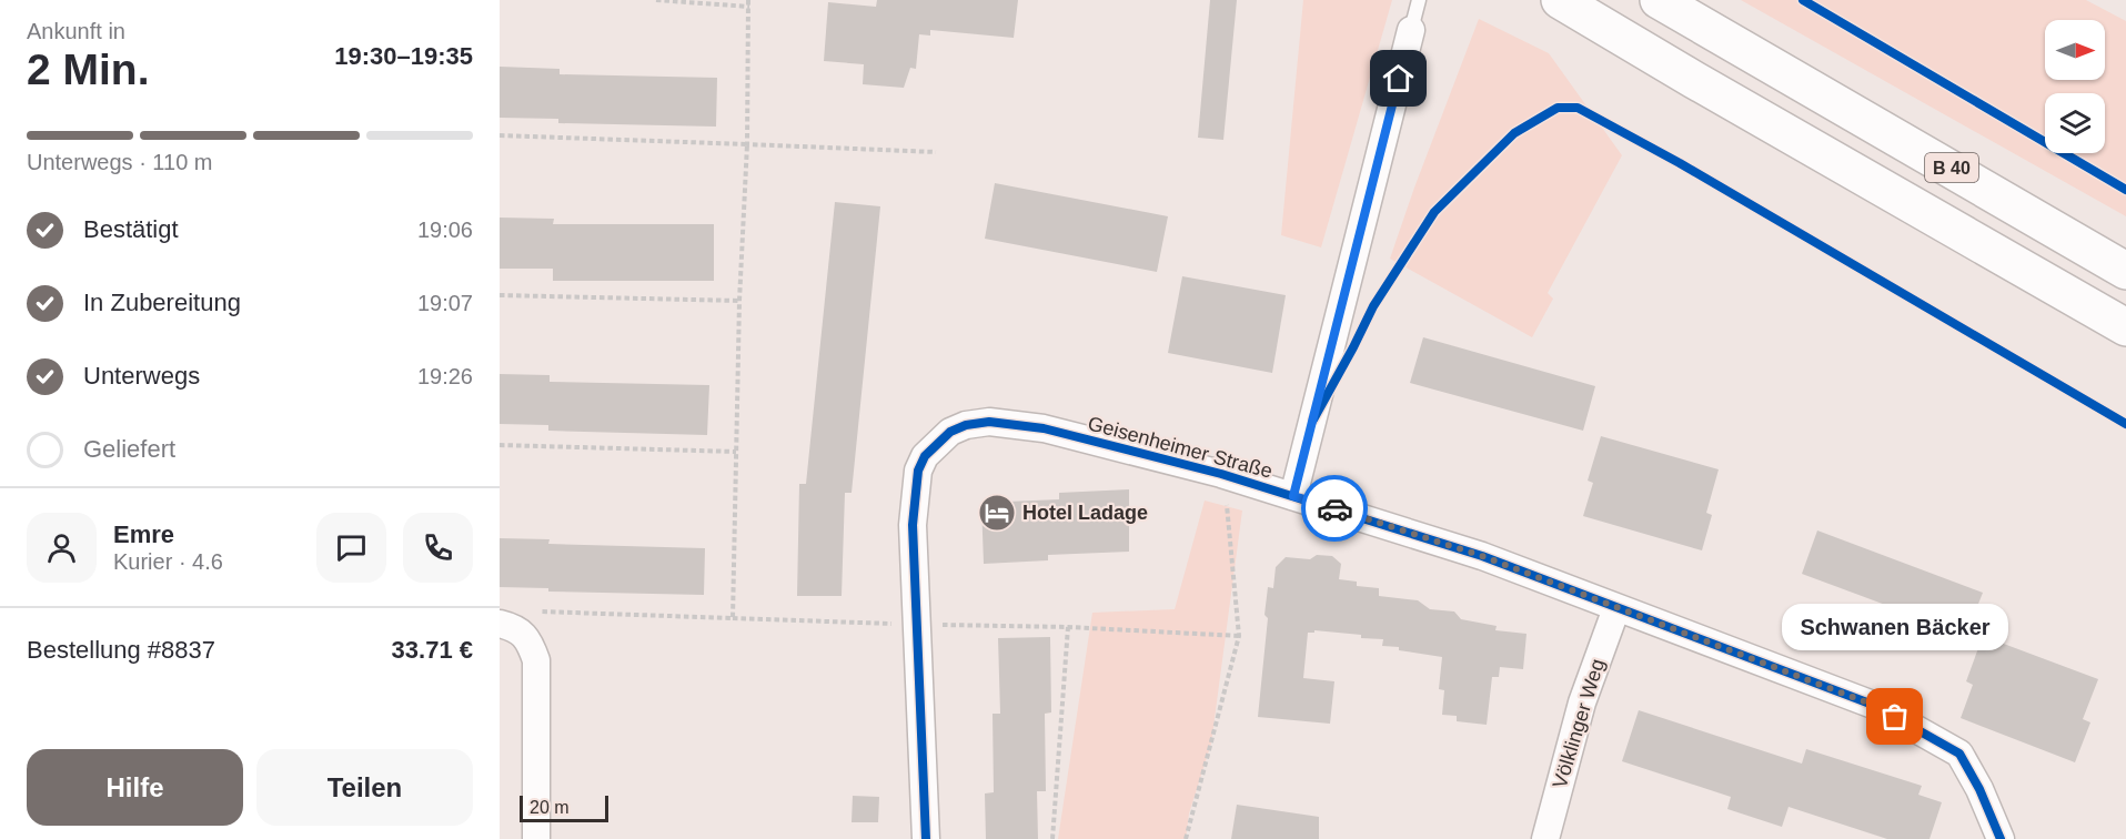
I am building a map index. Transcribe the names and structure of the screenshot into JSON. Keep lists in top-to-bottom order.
{
  "streets": {
    "highway": ["B 40"],
    "street": ["Geisenheimer Straße", "Völklinger Weg"]
  },
  "crossings": [
    ["Geisenheimer Straße", "Völklinger Weg"]
  ],
  "places": {
    "hotel": ["Hotel Ladage"],
    "other": ["Schwanen Bäcker"]
  },
  "scale_bar": "20 m",
  "north": "right",
  "page": {
    "heading": ["2 Min.", "Ankunft in", "19:30–19:35"],
    "panel": [
      "Emre",
      "Kurier · 4.6",
      "Bestellung #8837",
      "33.71 €"
    ],
    "bar": "Unterwegs · 110 m",
    "list": [
      ["Bestätigt", "19:06"],
      ["In Zubereitung", "19:07"],
      ["Unterwegs", "19:26"],
      "Geliefert"
    ],
    "bubble": "Schwanen Bäcker",
    "buttons": ["Hilfe", "Teilen"],
    "scale": "20 m"
  }
}
